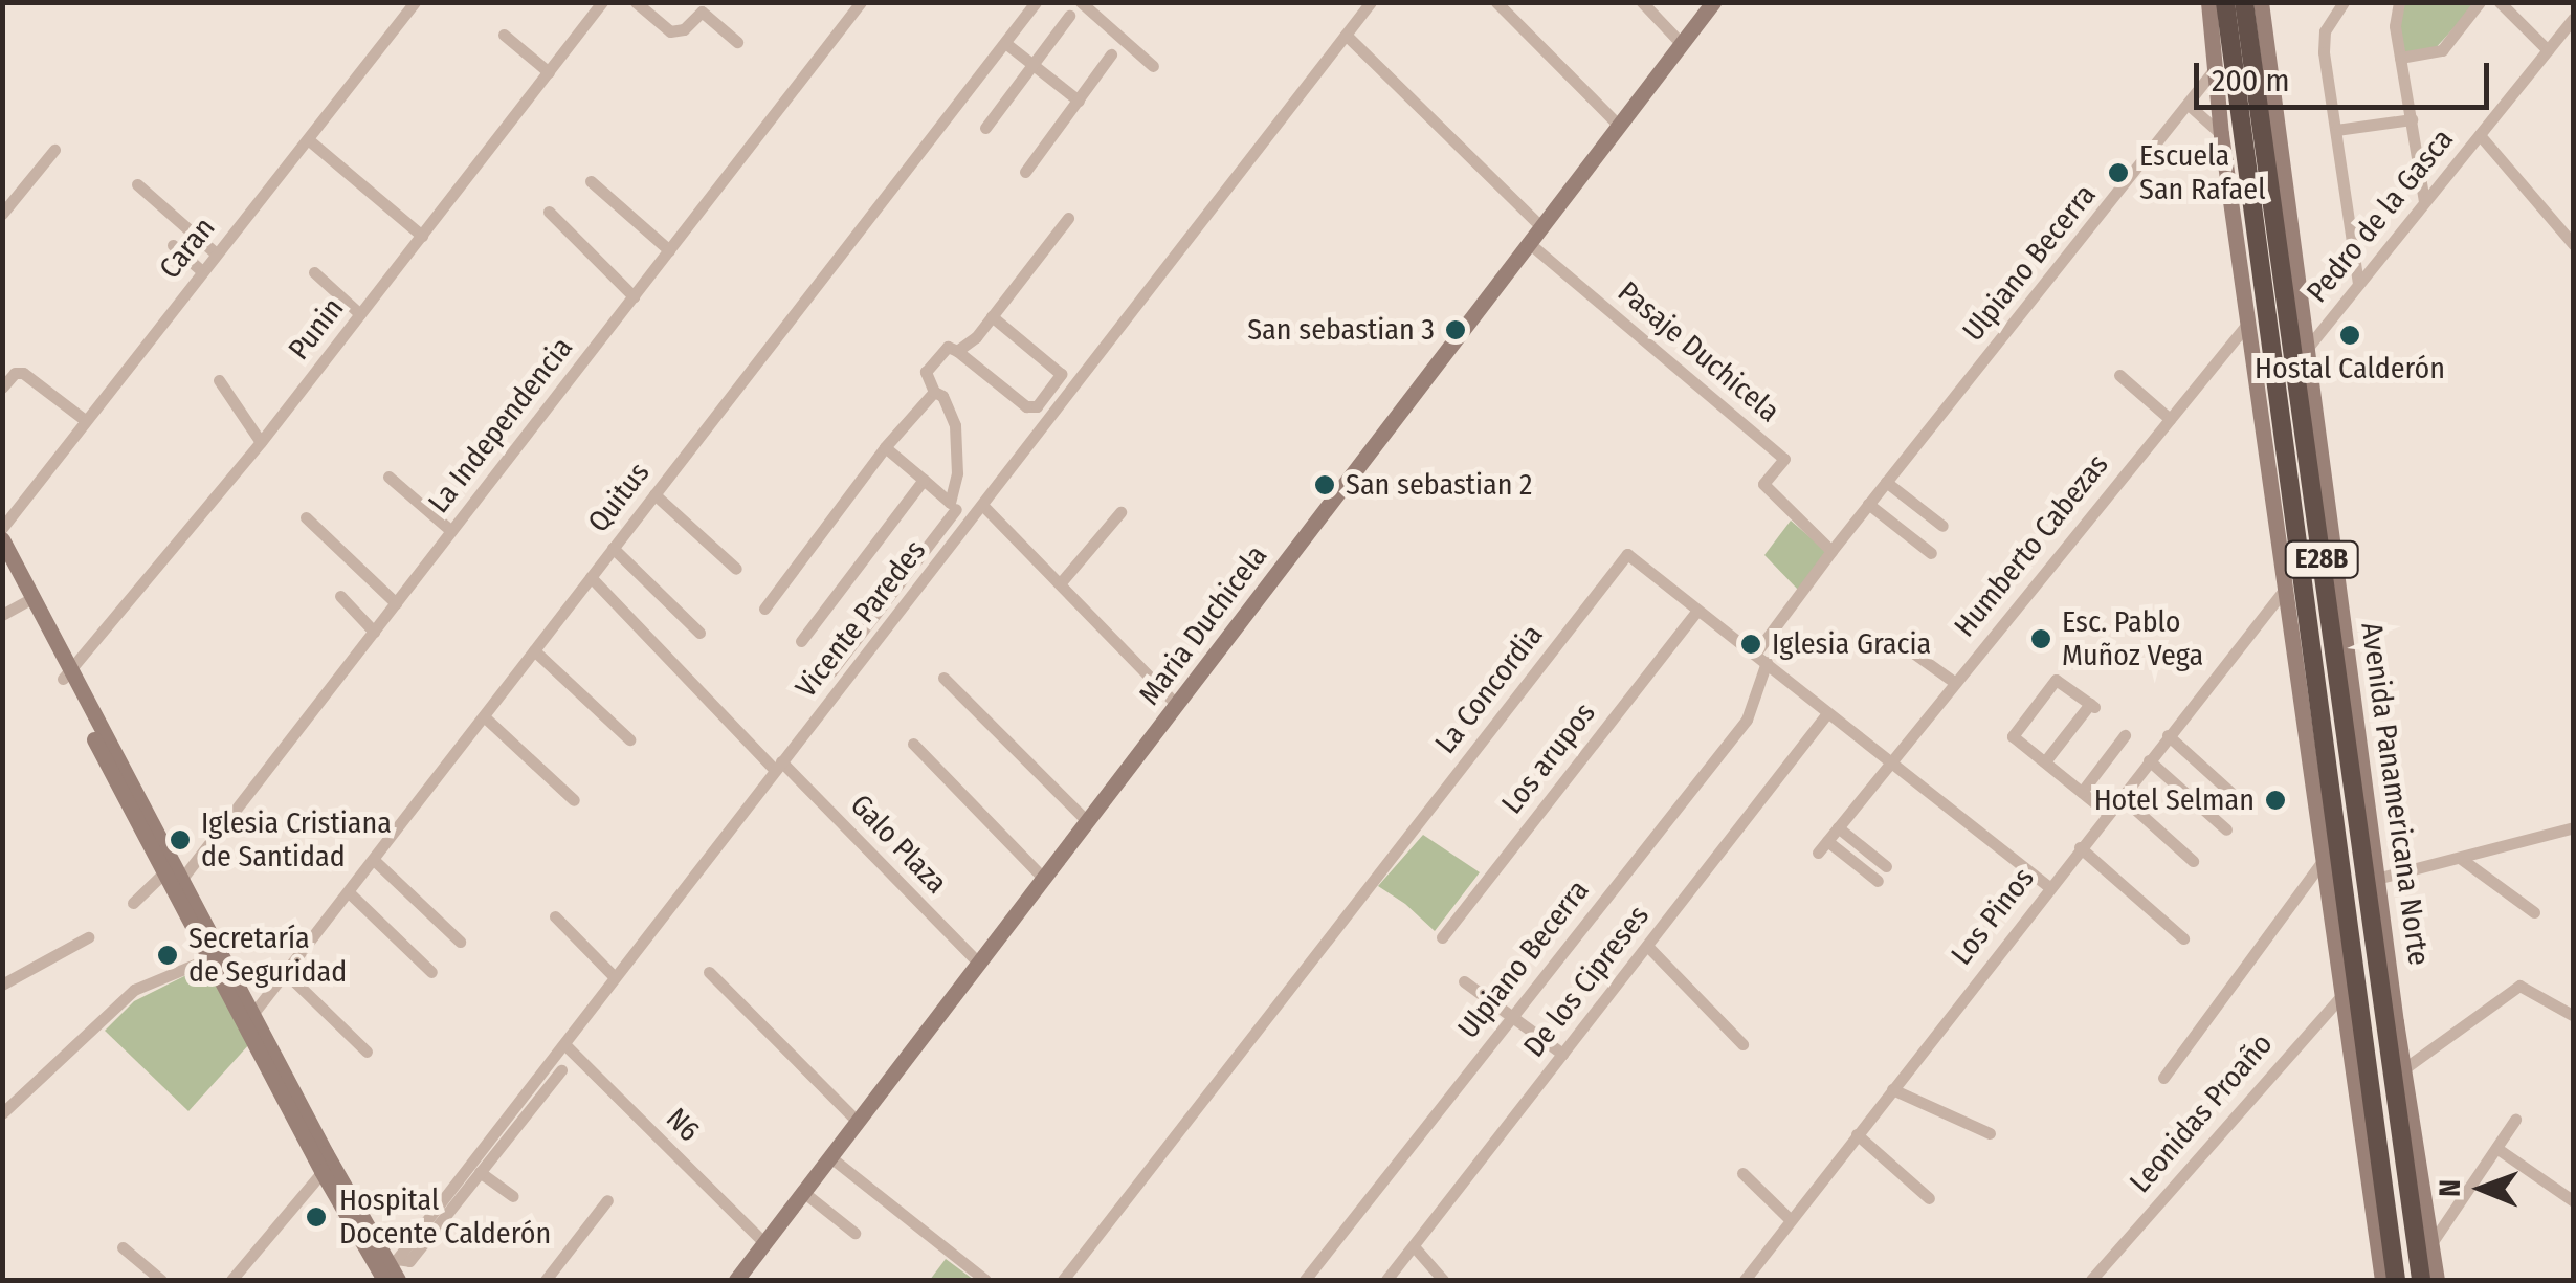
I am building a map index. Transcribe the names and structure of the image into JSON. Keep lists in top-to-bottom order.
{
  "streets": {
    "highway": ["E28B", "Avenida Panamericana Norte"],
    "main road": ["Maria Duchicela"],
    "street": [
      "Pedro de la Gasca",
      "Caran",
      "Ulpiano Becerra",
      "Punin",
      "Pasaje Duchicela",
      "La Independencia",
      "Quitus",
      "Humberto Cabezas",
      "Vicente Paredes",
      "La Concordia",
      "Los arupos",
      "Galo Plaza",
      "Los Pinos",
      "De los Cipreses",
      "Leonidas Proaño",
      "N6"
    ]
  },
  "crossings": [
    ["Pedro de la Gasca", "Avenida Panamericana Norte"],
    ["Ulpiano Becerra", "Pasaje Duchicela"],
    ["Ulpiano Becerra", "La Concordia"],
    ["Pasaje Duchicela", "Maria Duchicela"],
    ["Quitus", "Galo Plaza"],
    ["Humberto Cabezas", "La Concordia"],
    ["E28B", "Leonidas Proaño"],
    ["Vicente Paredes", "Galo Plaza"],
    ["Vicente Paredes", "N6"],
    ["Maria Duchicela", "Galo Plaza"],
    ["Maria Duchicela", "N6"],
    ["La Concordia", "Los arupos"],
    ["La Concordia", "Los Pinos"],
    ["La Concordia", "De los Cipreses"]
  ],
  "places": [
    "Escuela San Rafael",
    "San sebastian 3",
    "Hostal Calderón",
    "San sebastian 2",
    "Esc. Pablo Muñoz Vega",
    "Iglesia Gracia",
    "Hotel Selman",
    "Iglesia Cristiana de Santidad",
    "Secretaría de Seguridad",
    "Hospital Docente Calderón"
  ],
  "scale_bar": "200 m",
  "north": "left"
}
